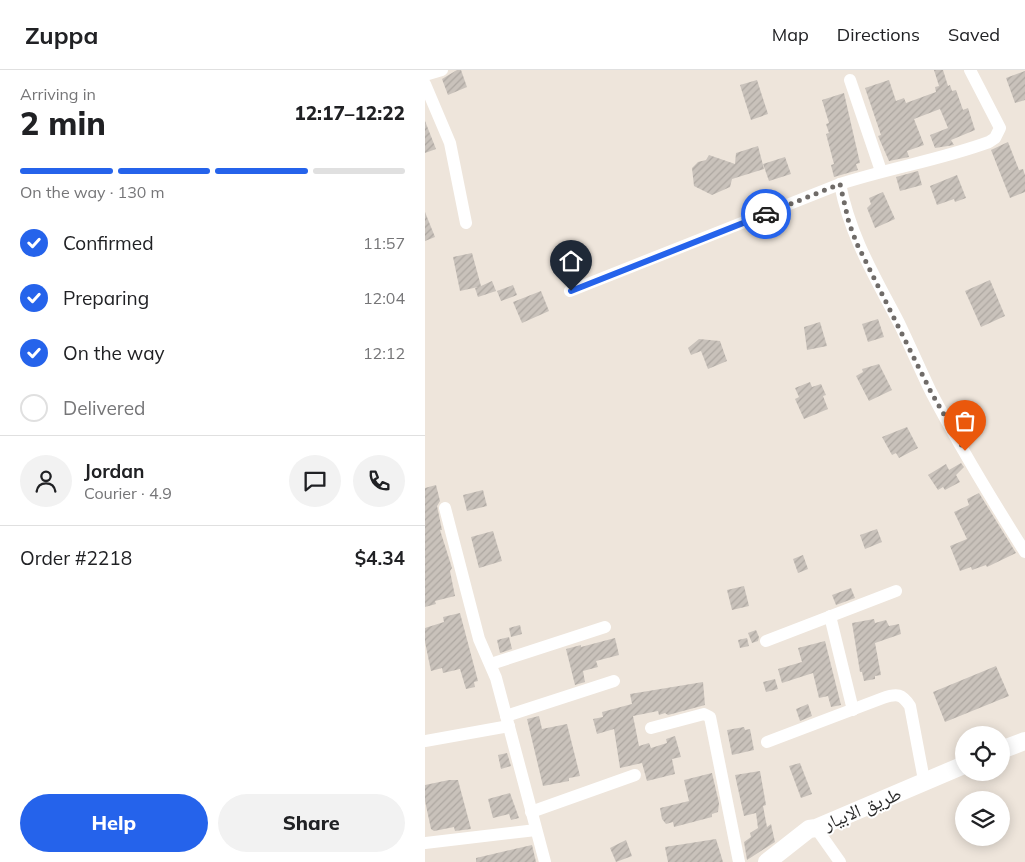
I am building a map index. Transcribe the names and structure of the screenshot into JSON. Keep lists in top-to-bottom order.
{
  "streets": {
    "main road": ["طريق الابيار"]
  },
  "page": {
    "header": "Zuppa",
    "nav": ["Map", "Directions", "Saved"],
    "heading": ["2 min", "Arriving in", "12:17–12:22"],
    "panel": [
      "Jordan",
      "Courier · 4.9",
      "Order #2218",
      "$4.34"
    ],
    "bar": "On the way · 130 m",
    "list": [
      ["Confirmed", "11:57"],
      ["Preparing", "12:04"],
      ["On the way", "12:12"],
      "Delivered"
    ],
    "buttons": ["Help", "Share"]
  }
}
